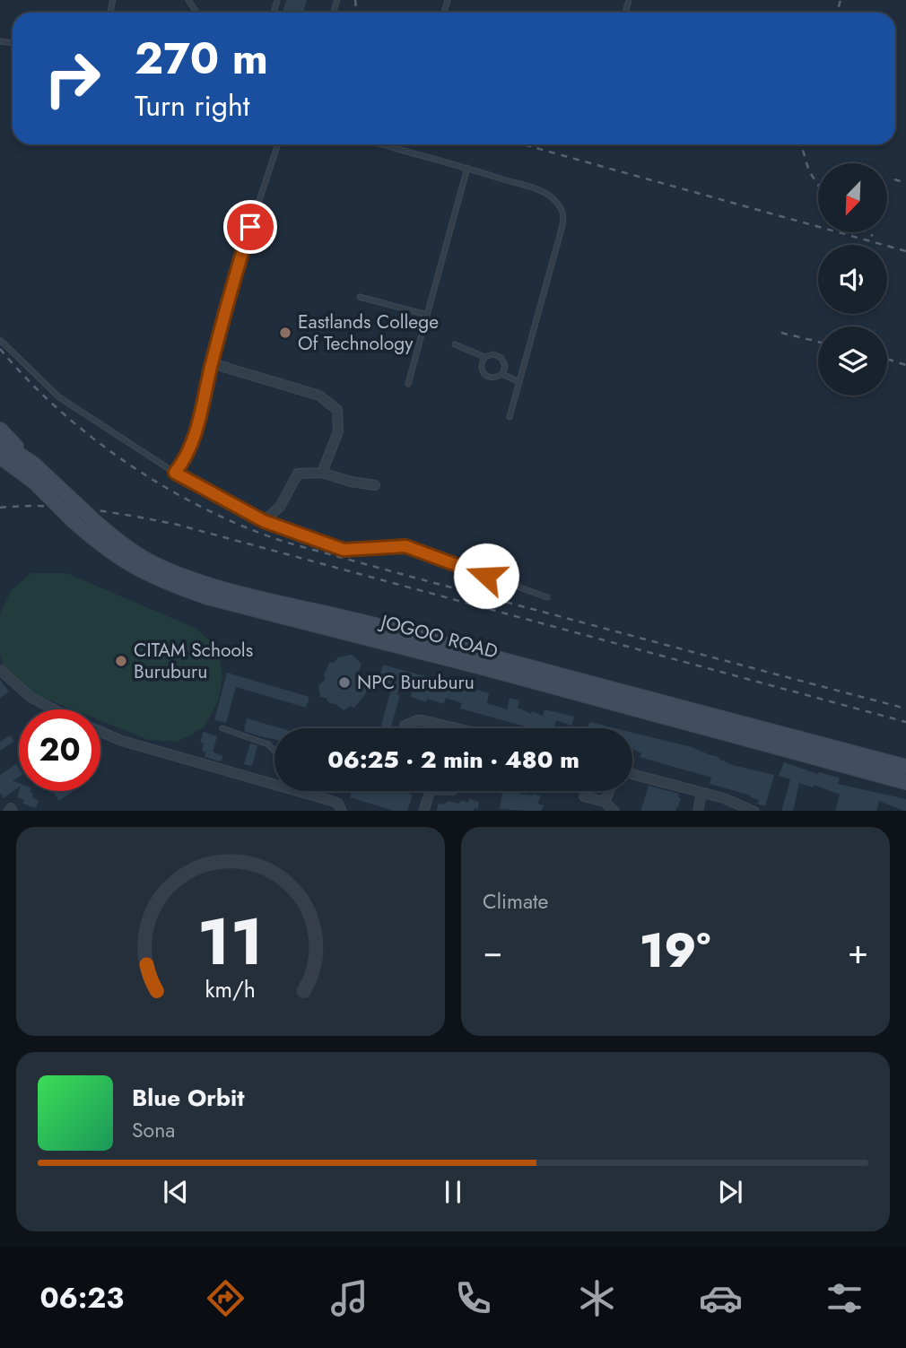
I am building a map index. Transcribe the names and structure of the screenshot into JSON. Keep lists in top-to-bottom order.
{
  "streets": {
    "main road": ["JOGOO ROAD"]
  },
  "places": ["Eastlands College Of Technology", "CITAM Schools Buruburu", "NPC Buruburu"],
  "north": "bottom left",
  "page": {
    "turn": ["270 m", "Turn right"],
    "limit": "20",
    "trip": "06:25 · 2 min · 480 m",
    "tile": "Climate",
    "heat": ["−", "19°", "+"],
    "song": ["Blue Orbit", "Sona"],
    "tabs": "06:23",
    "gauge": ["11", "km/h"]
  }
}
